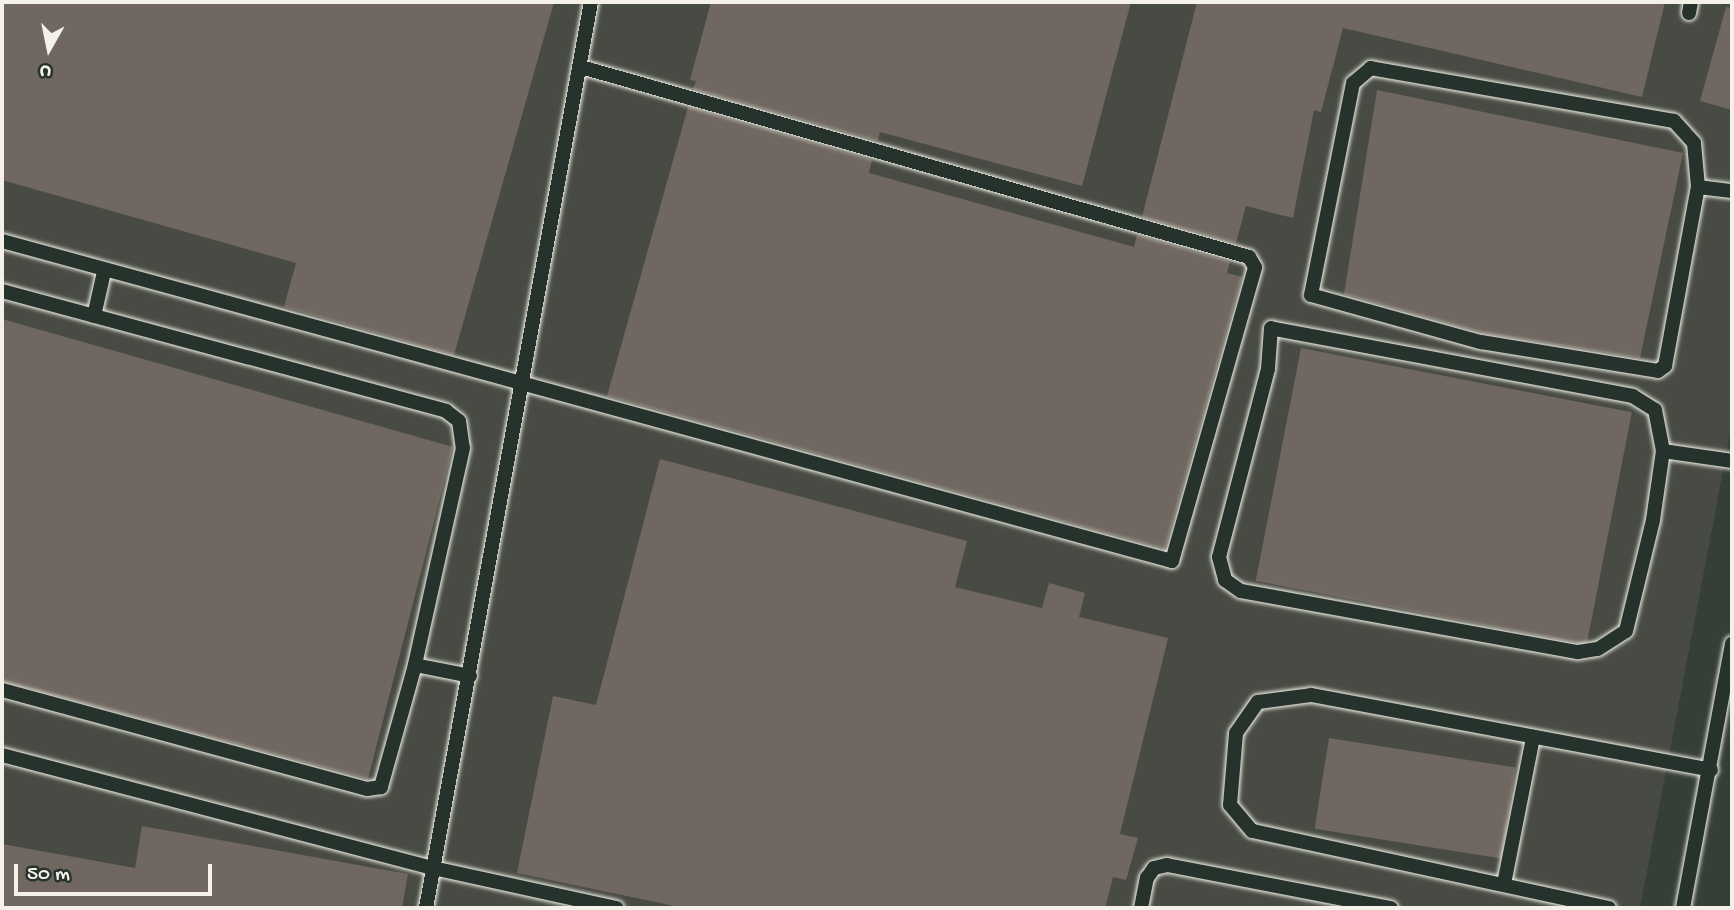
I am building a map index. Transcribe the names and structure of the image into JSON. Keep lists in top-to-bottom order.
{
  "scale_bar": "50 m",
  "north": "bottom"
}
